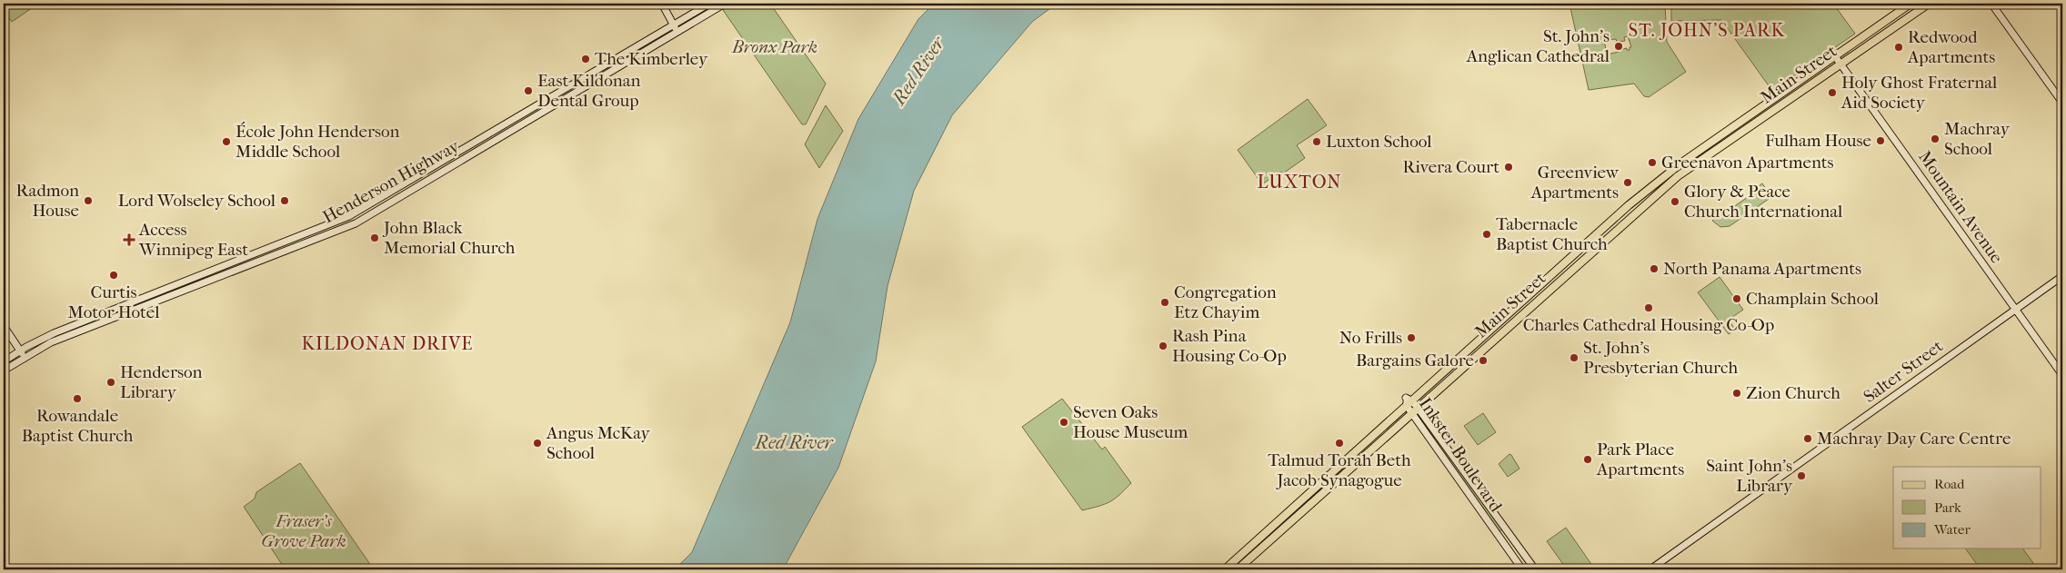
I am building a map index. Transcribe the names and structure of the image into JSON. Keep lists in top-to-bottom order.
{
  "streets": {
    "main road": [
      "Main Street",
      "Henderson Highway",
      "Mountain Avenue",
      "Salter Street",
      "Inkster Boulevard"
    ]
  },
  "crossings": [
    ["Main Street", "Mountain Avenue"],
    ["Main Street", "Inkster Boulevard"],
    ["Mountain Avenue", "Salter Street"]
  ],
  "districts": ["ST. JOHN'S PARK", "LUXTON", "KILDONAN DRIVE"],
  "water": ["Red River"],
  "parks": ["Bronx Park", "Fraser's Grove Park"],
  "places": {
    "other": [
      "St. John’s Anglican Cathedral",
      "Redwood Apartments",
      "The Kimberley",
      "East Kildonan Dental Group",
      "Holy Ghost Fraternal Aid Society",
      "Machray School",
      "Fulham House",
      "École John Henderson Middle School",
      "Luxton School",
      "Greenavon Apartments",
      "Rivera Court",
      "Greenview Apartments",
      "Radmon House",
      "Lord Wolseley School",
      "Glory & Peace Church International",
      "Tabernacle Baptist Church",
      "John Black Memorial Church",
      "North Panama Apartments",
      "Curtis Motor Hotel",
      "Champlain School",
      "Congregation Etz Chayim",
      "Charles Cathedral Housing Co-Op",
      "No Frills",
      "Rash Pina Housing Co-Op",
      "St. John's Presbyterian Church",
      "Bargains Galore",
      "Henderson Library",
      "Zion Church",
      "Rowandale Baptist Church",
      "Seven Oaks House Museum",
      "Machray Day Care Centre",
      "Angus McKay School",
      "Talmud Torah Beth Jacob Synagogue",
      "Park Place Apartments",
      "Saint John's Library"
    ],
    "health": ["Access Winnipeg East"]
  },
  "legend": ["Road", "Park", "Water"]
}
